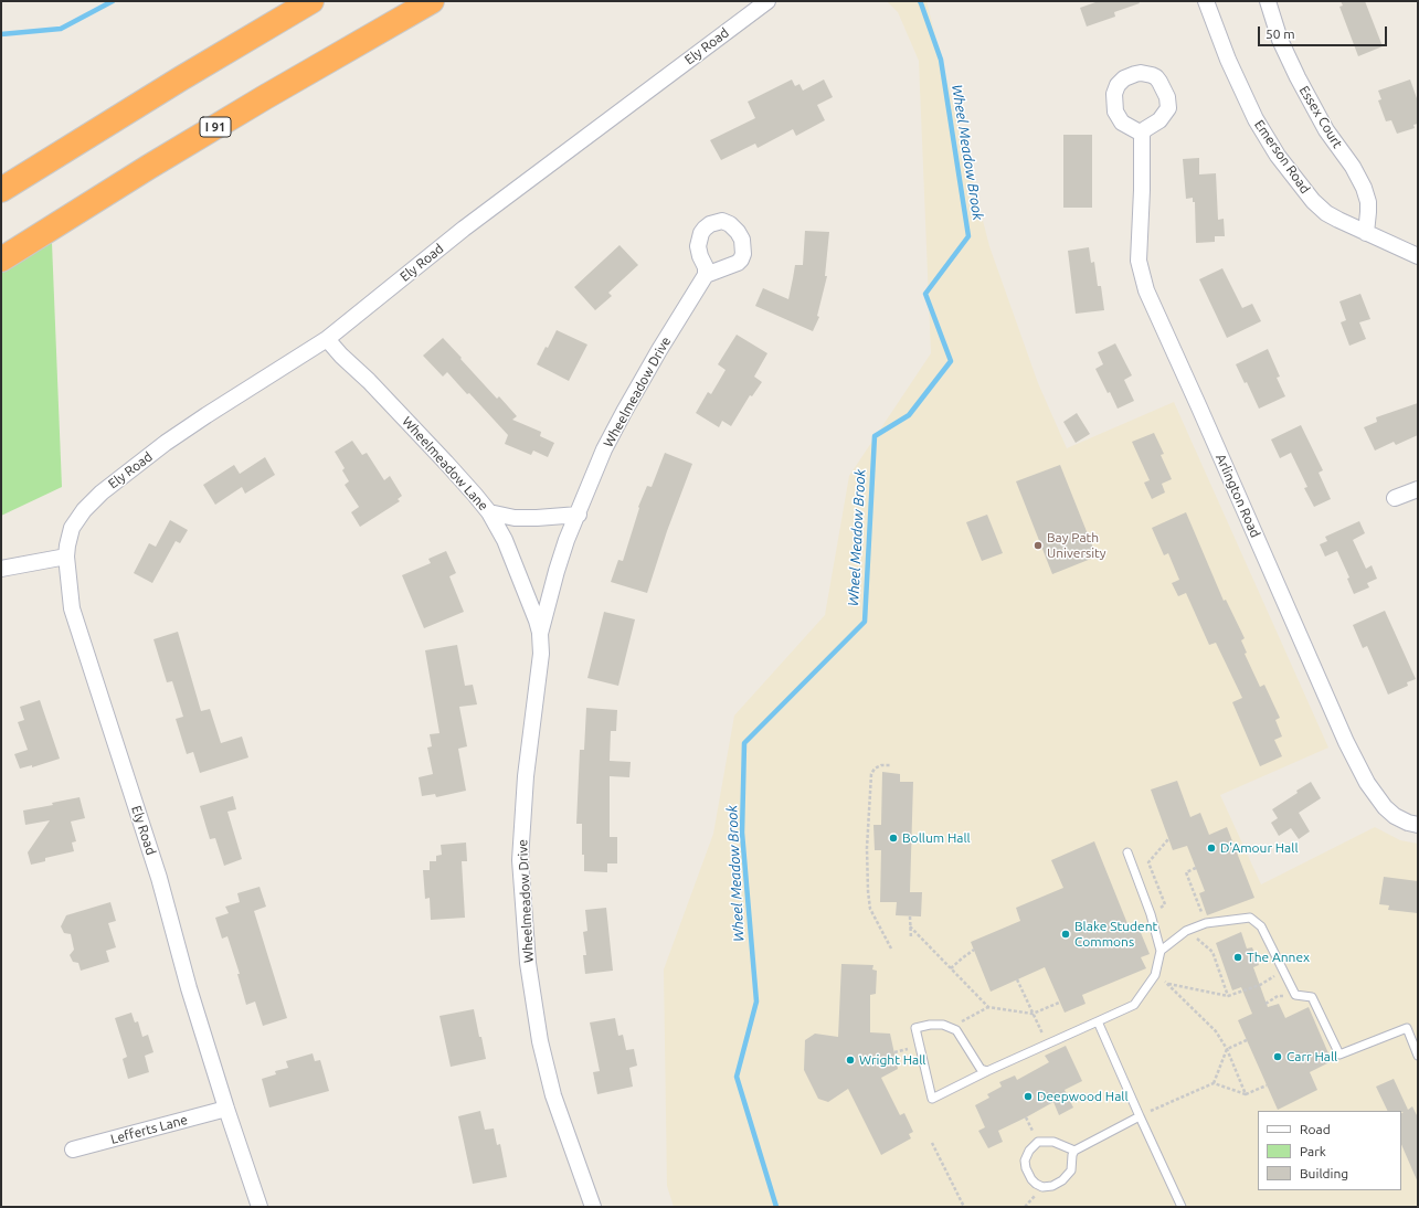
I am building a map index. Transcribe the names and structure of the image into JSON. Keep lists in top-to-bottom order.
{
  "streets": {
    "highway": ["I 91"],
    "street": [
      "Ely Road",
      "Essex Court",
      "Emerson Road",
      "Wheelmeadow Drive",
      "Wheelmeadow Lane",
      "Arlington Road",
      "Lefferts Lane"
    ]
  },
  "crossings": [
    ["Ely Road", "Wheelmeadow Lane"],
    ["Ely Road", "Lefferts Lane"],
    ["Essex Court", "Emerson Road"],
    ["Wheelmeadow Drive", "Wheelmeadow Lane"]
  ],
  "water": ["Wheel Meadow Brook"],
  "places": [
    "Bay Path University",
    "Bollum Hall",
    "D'Amour Hall",
    "Blake Student Commons",
    "The Annex",
    "Carr Hall",
    "Wright Hall",
    "Deepwood Hall"
  ],
  "legend": ["Road", "Park", "Building"],
  "scale_bar": "50 m"
}
